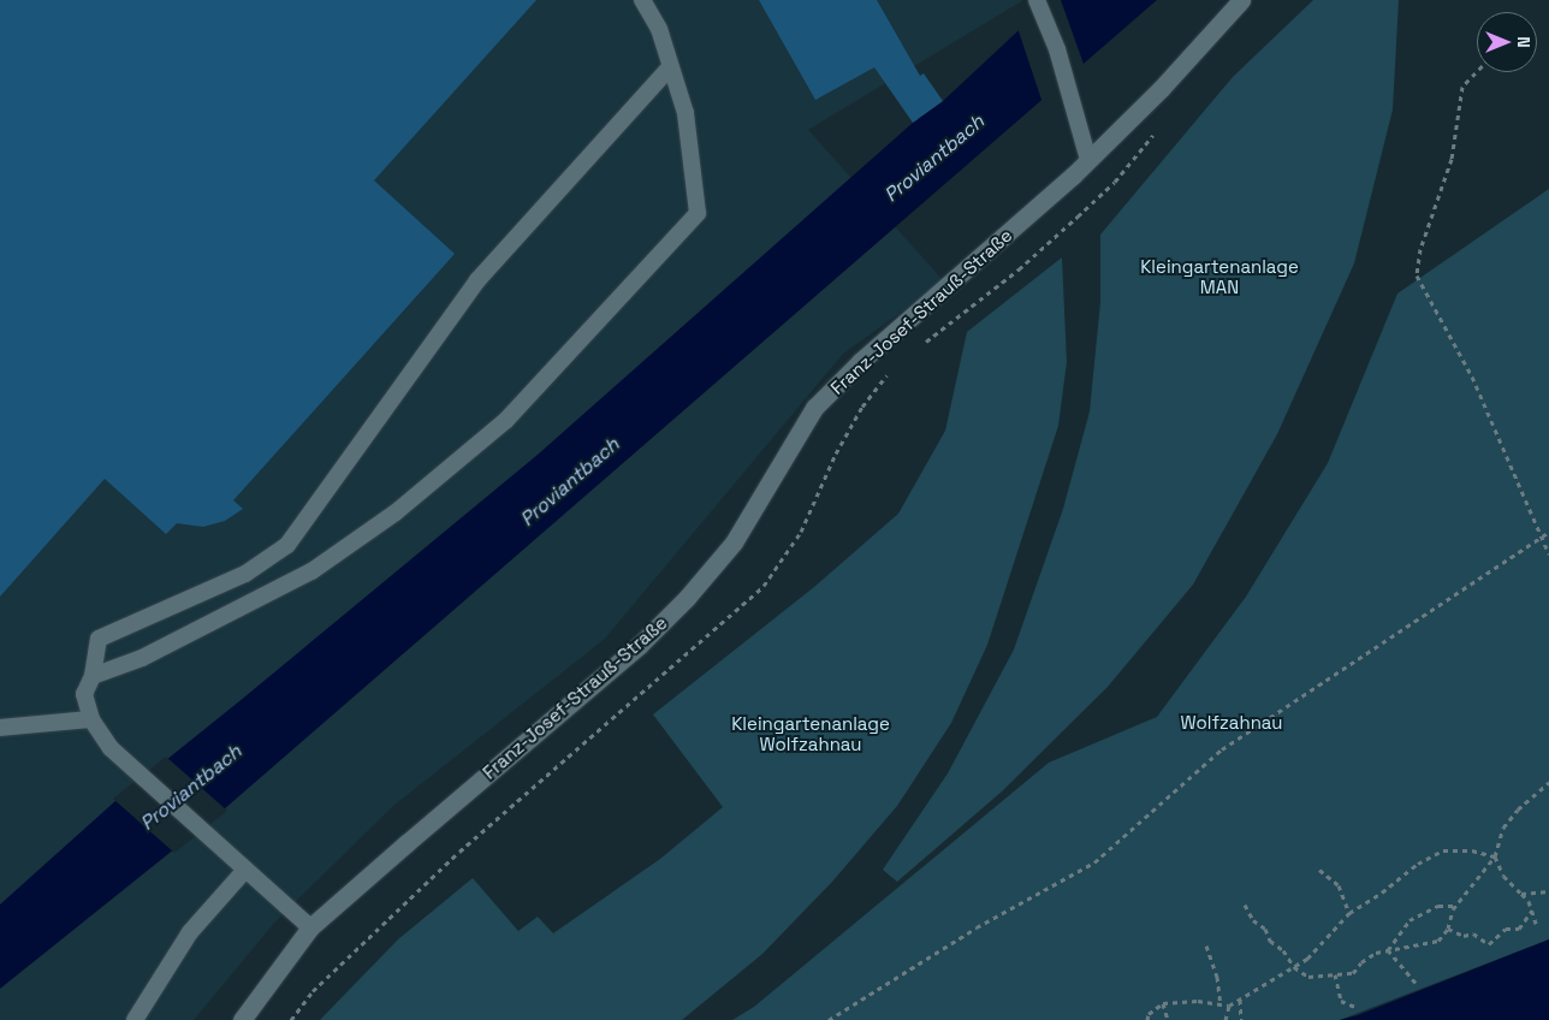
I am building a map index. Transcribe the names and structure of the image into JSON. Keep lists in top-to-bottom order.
{
  "streets": {
    "street": ["Franz-Josef-Strauß-Straße"]
  },
  "water": ["Proviantbach"],
  "parks": ["Kleingartenanlage MAN", "Kleingartenanlage Wolfzahnau", "Wolfzahnau"],
  "north": "right"
}
